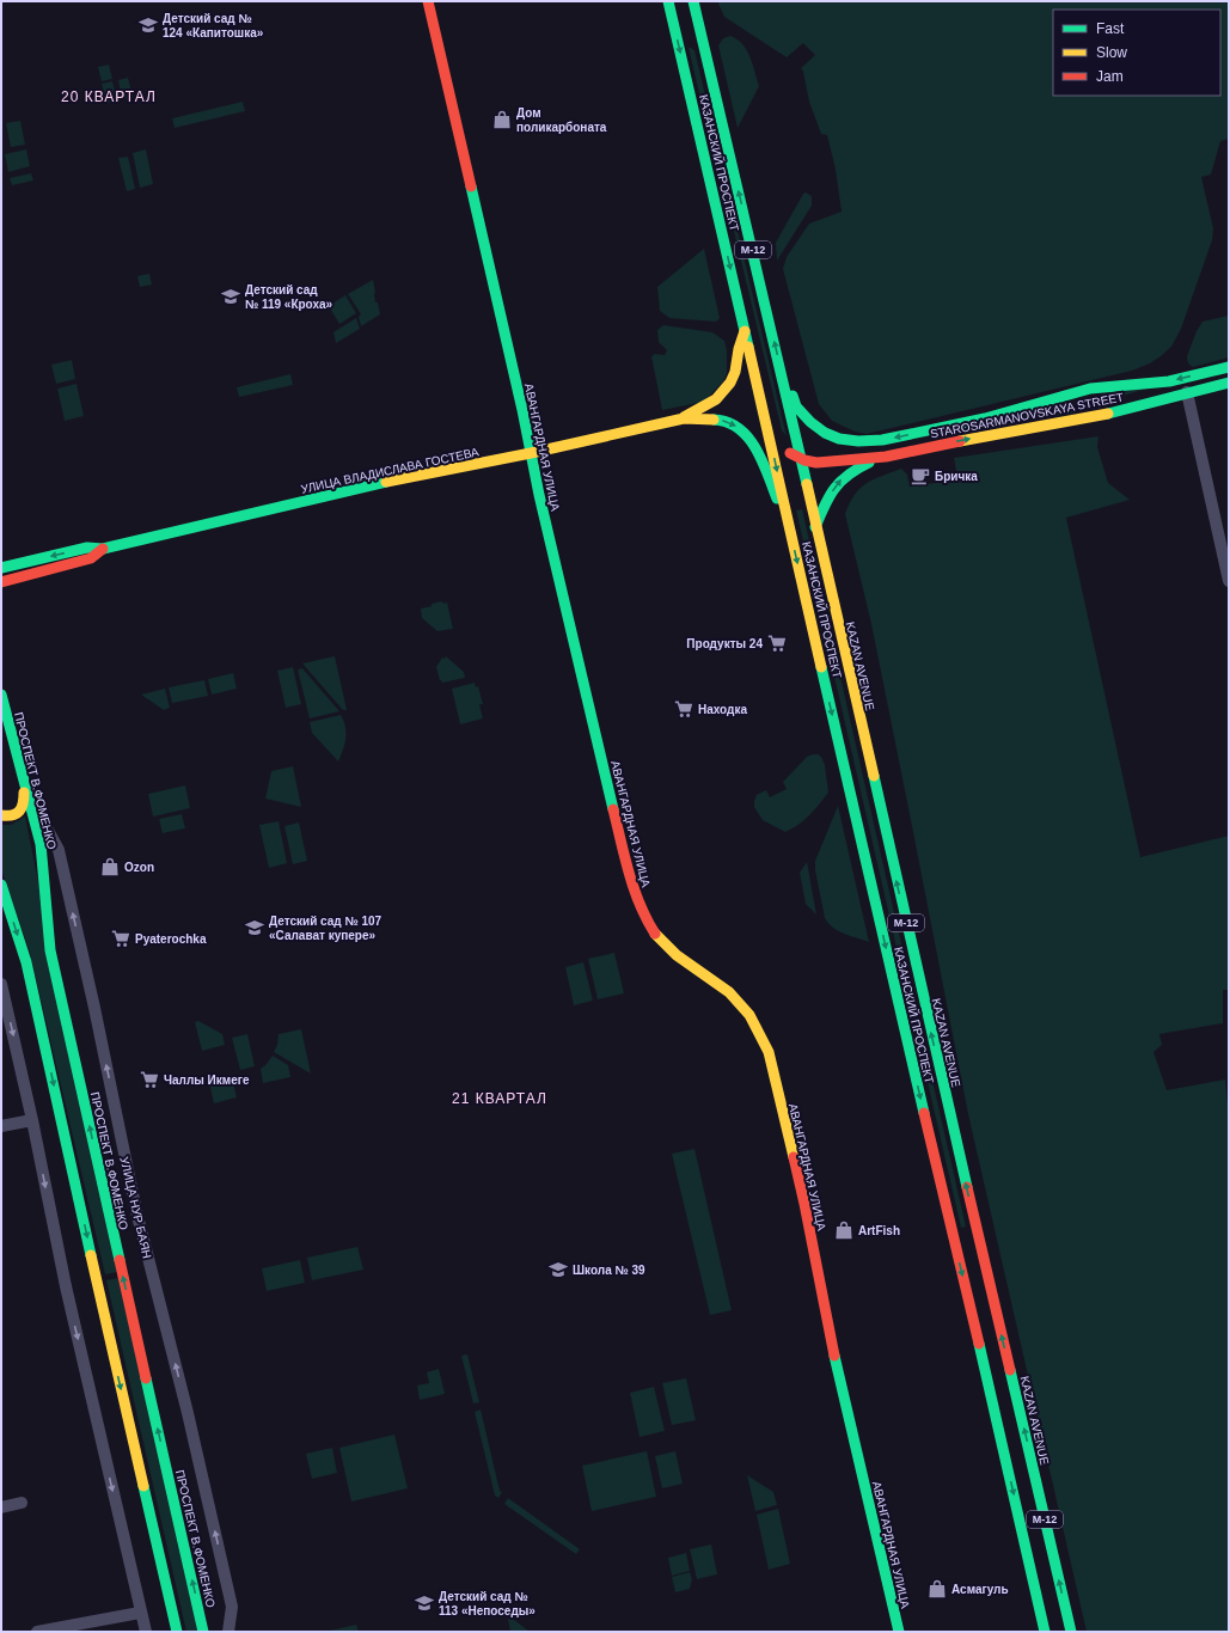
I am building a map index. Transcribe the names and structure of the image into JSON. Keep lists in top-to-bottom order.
{
  "streets": {
    "main road": [
      "КАЗАНСКИЙ ПРОСПЕКТ",
      "М-12",
      "STAROSARMANOVSKAYA STREET",
      "АВАНГАРДНАЯ УЛИЦА",
      "УЛИЦА ВЛАДИСЛАВА ГОСТЕВА",
      "KAZAN AVENUE",
      "ПРОСПЕКТ В.ФОМЕНКО"
    ],
    "street": ["УЛИЦА НУР БАЯН"]
  },
  "crossings": [
    ["КАЗАНСКИЙ ПРОСПЕКТ", "М-12"],
    ["КАЗАНСКИЙ ПРОСПЕКТ", "STAROSARMANOVSKAYA STREET"],
    ["КАЗАНСКИЙ ПРОСПЕКТ", "УЛИЦА ВЛАДИСЛАВА ГОСТЕВА"],
    ["КАЗАНСКИЙ ПРОСПЕКТ", "KAZAN AVENUE"],
    ["АВАНГАРДНАЯ УЛИЦА", "УЛИЦА ВЛАДИСЛАВА ГОСТЕВА"],
    ["ПРОСПЕКТ В.ФОМЕНКО", "УЛИЦА НУР БАЯН"]
  ],
  "districts": ["20 КВАРТАЛ", "21 КВАРТАЛ"],
  "places": {
    "school or university": [
      "Детский сад № 124 «Капитошка»",
      "Детский сад № 119 «Кроха»",
      "Детский сад № 107 «Салават купере»",
      "Школа № 39",
      "Детский сад № 113 «Непоседы»"
    ],
    "shop": [
      "Дом поликарбоната",
      "Ozon",
      "ArtFish",
      "Асмагуль"
    ],
    "cafe": ["Бричка"],
    "supermarket": [
      "Продукты 24",
      "Находка",
      "Pyaterochka",
      "Чаллы Икмеге"
    ]
  },
  "legend": ["Fast", "Slow", "Jam"]
}
